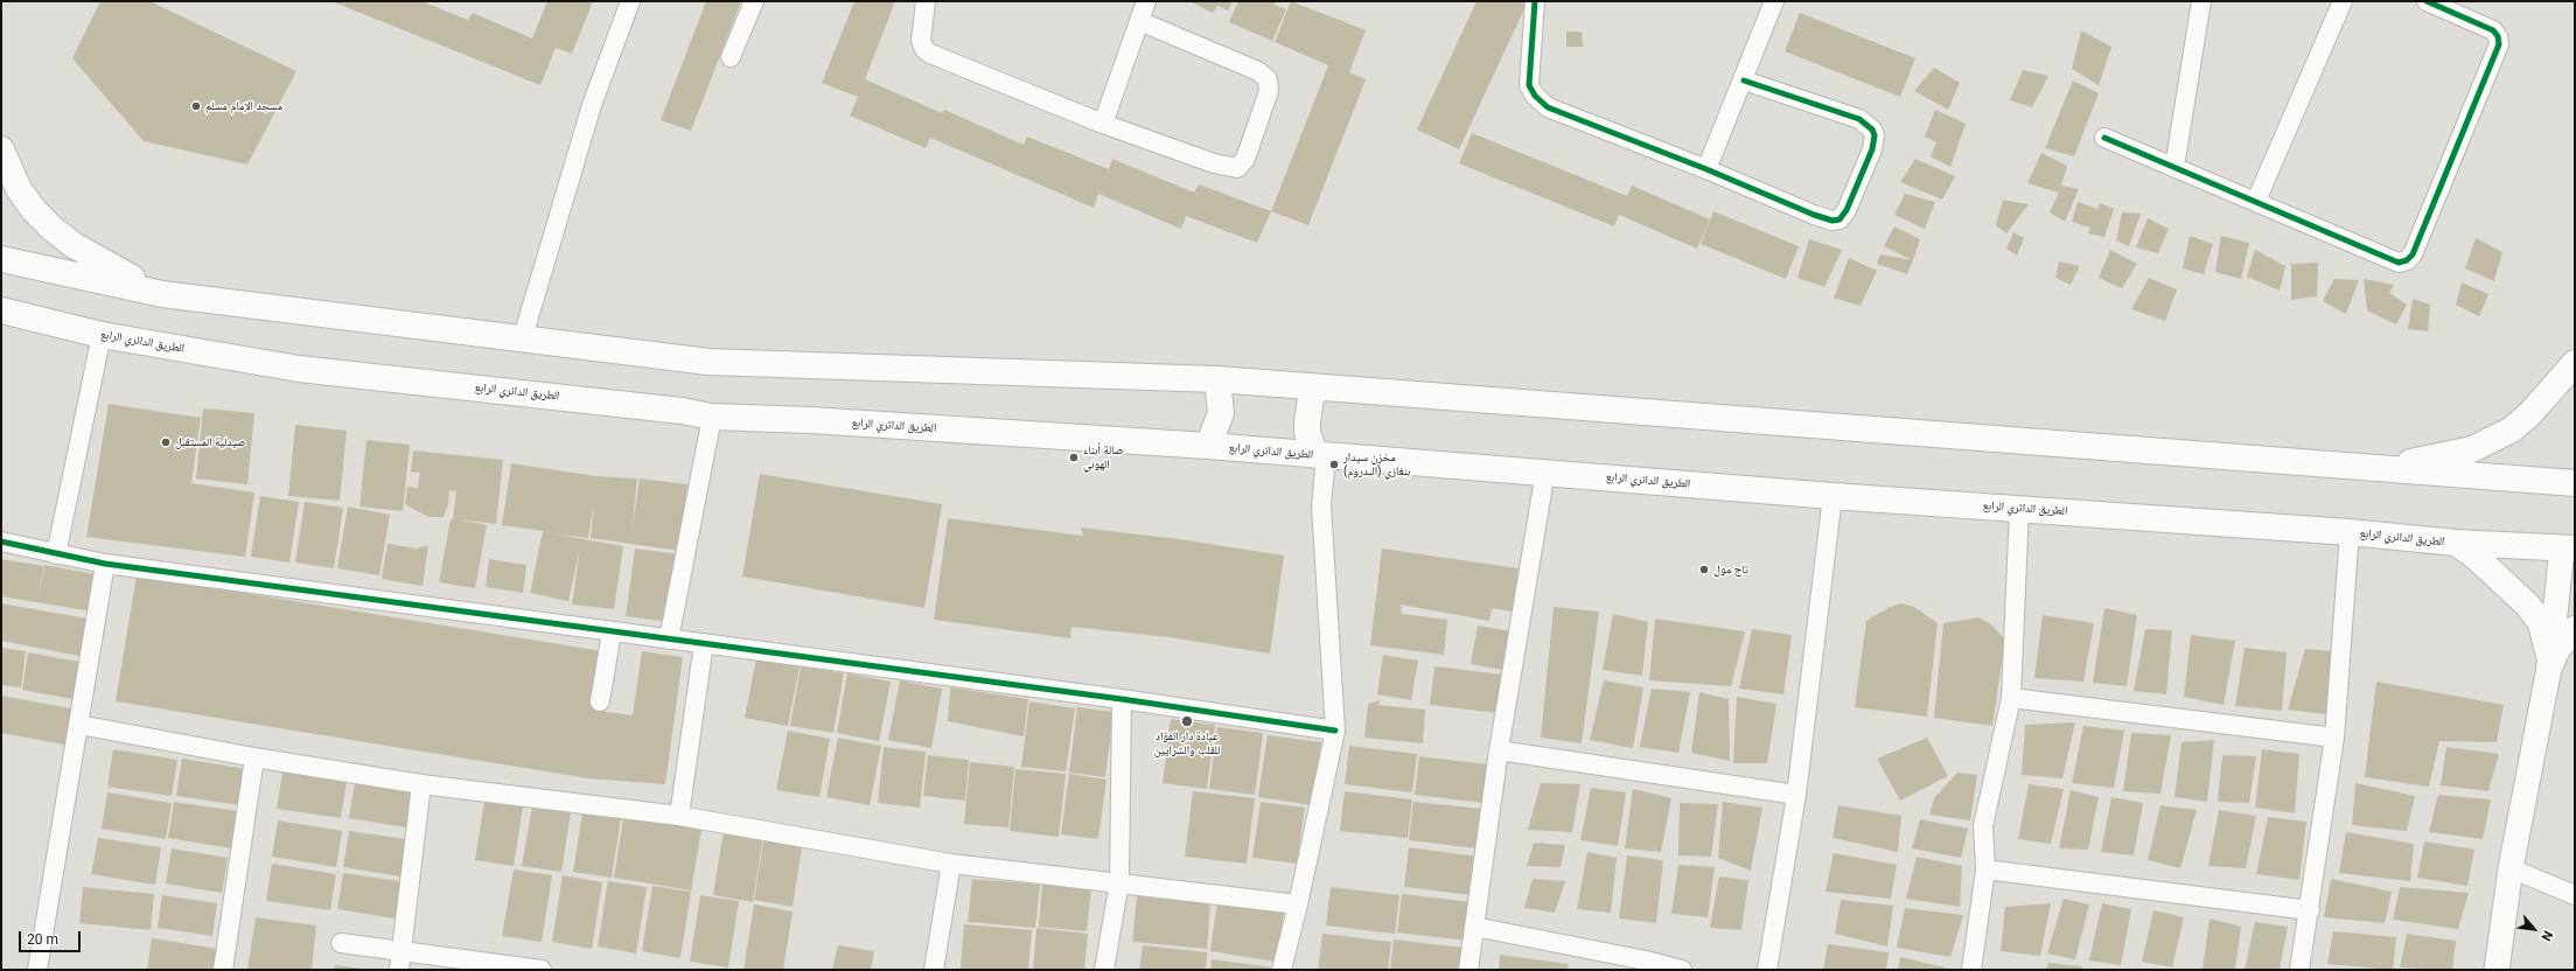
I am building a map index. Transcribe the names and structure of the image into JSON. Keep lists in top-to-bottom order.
{
  "streets": {
    "main road": ["الطريق الدائري الرابع"]
  },
  "places": [
    "مسجد الإمام مسلم",
    "صيدلية المستقبل",
    "صالة أبناء الهوني",
    "مخزن سيدار بنغازي (البدروم)",
    "تاج مول",
    "عيادة دار الفؤاد للقلب والشرايين"
  ],
  "scale_bar": "20 m",
  "north": "bottom right"
}
